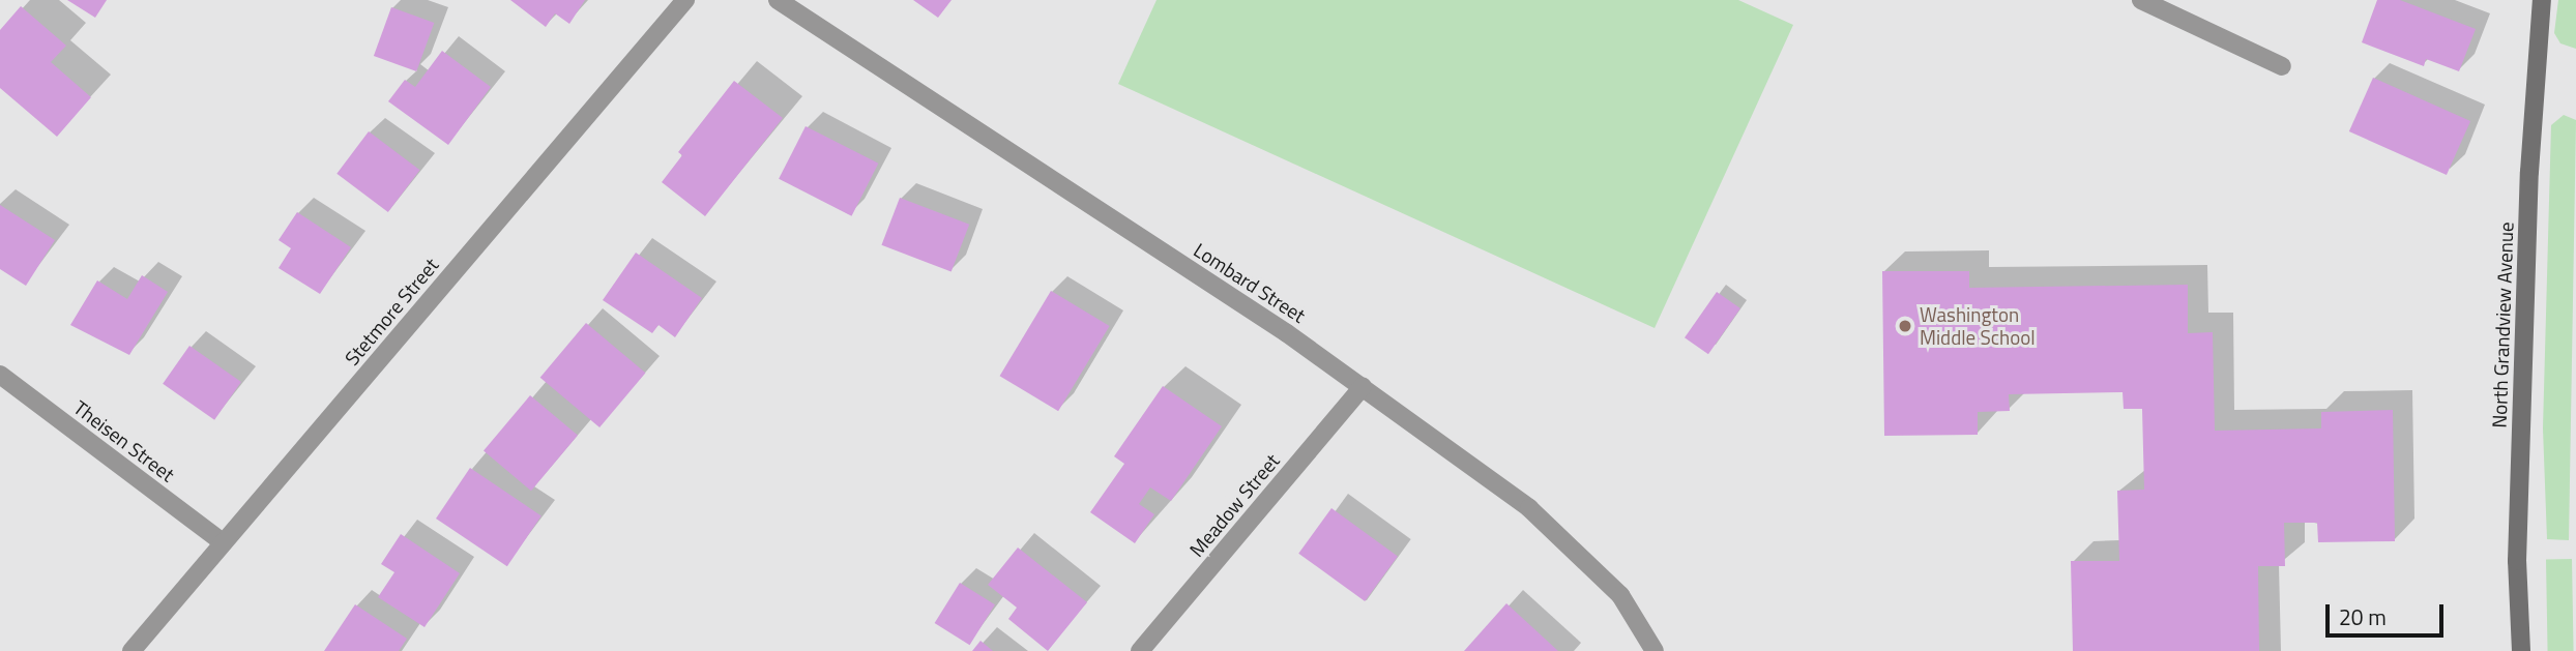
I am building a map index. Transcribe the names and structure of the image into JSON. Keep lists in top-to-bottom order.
{
  "streets": {
    "main road": ["North Grandview Avenue"],
    "street": [
      "Lombard Street",
      "Stetmore Street",
      "Theisen Street",
      "Meadow Street"
    ]
  },
  "crossings": [
    ["Lombard Street", "Meadow Street"],
    ["Stetmore Street", "Theisen Street"]
  ],
  "places": ["Washington Middle School"],
  "scale_bar": "20 m"
}
